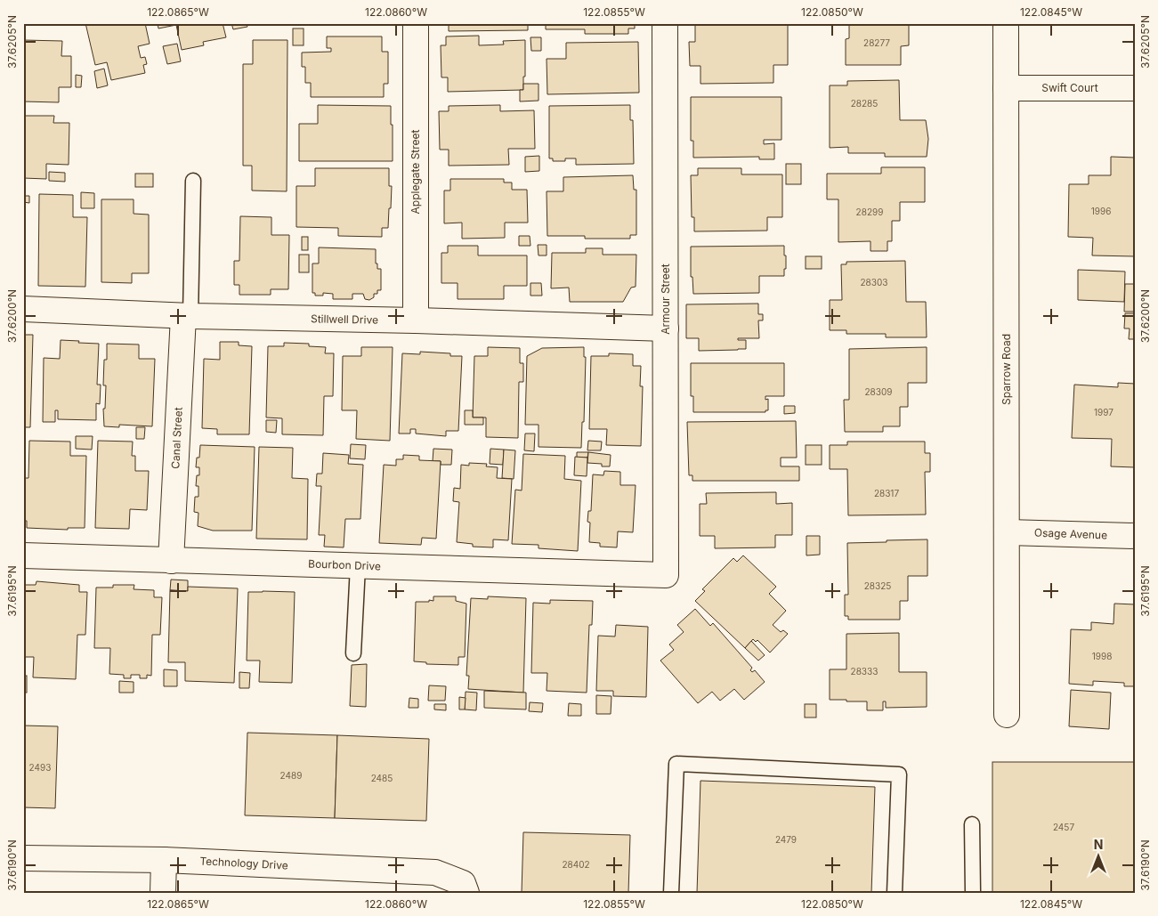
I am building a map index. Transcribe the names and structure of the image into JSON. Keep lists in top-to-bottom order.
{
  "streets": {
    "street": [
      "Swift Court",
      "Applegate Street",
      "Armour Street",
      "Stillwell Drive",
      "Sparrow Road",
      "Canal Street",
      "Osage Avenue",
      "Bourbon Drive",
      "Technology Drive"
    ]
  },
  "crossings": [
    ["Swift Court", "Sparrow Road"],
    ["Applegate Street", "Stillwell Drive"],
    ["Armour Street", "Stillwell Drive"],
    ["Armour Street", "Bourbon Drive"],
    ["Stillwell Drive", "Canal Street"],
    ["Sparrow Road", "Osage Avenue"],
    ["Canal Street", "Bourbon Drive"]
  ],
  "house_numbers": [
    "28277",
    "28285",
    "1996",
    "28299",
    "28303",
    "28309",
    "1997",
    "28317",
    "28325",
    "1998",
    "28333",
    "2493",
    "2489",
    "2485",
    "2457",
    "2479",
    "28402"
  ],
  "north": "top",
  "coordinates": [
    "122.0865°W",
    "122.0860°W",
    "122.0855°W",
    "122.0850°W",
    "122.0845°W",
    "37.6205°N",
    "37.6200°N",
    "37.6195°N",
    "37.6190°N"
  ]
}
